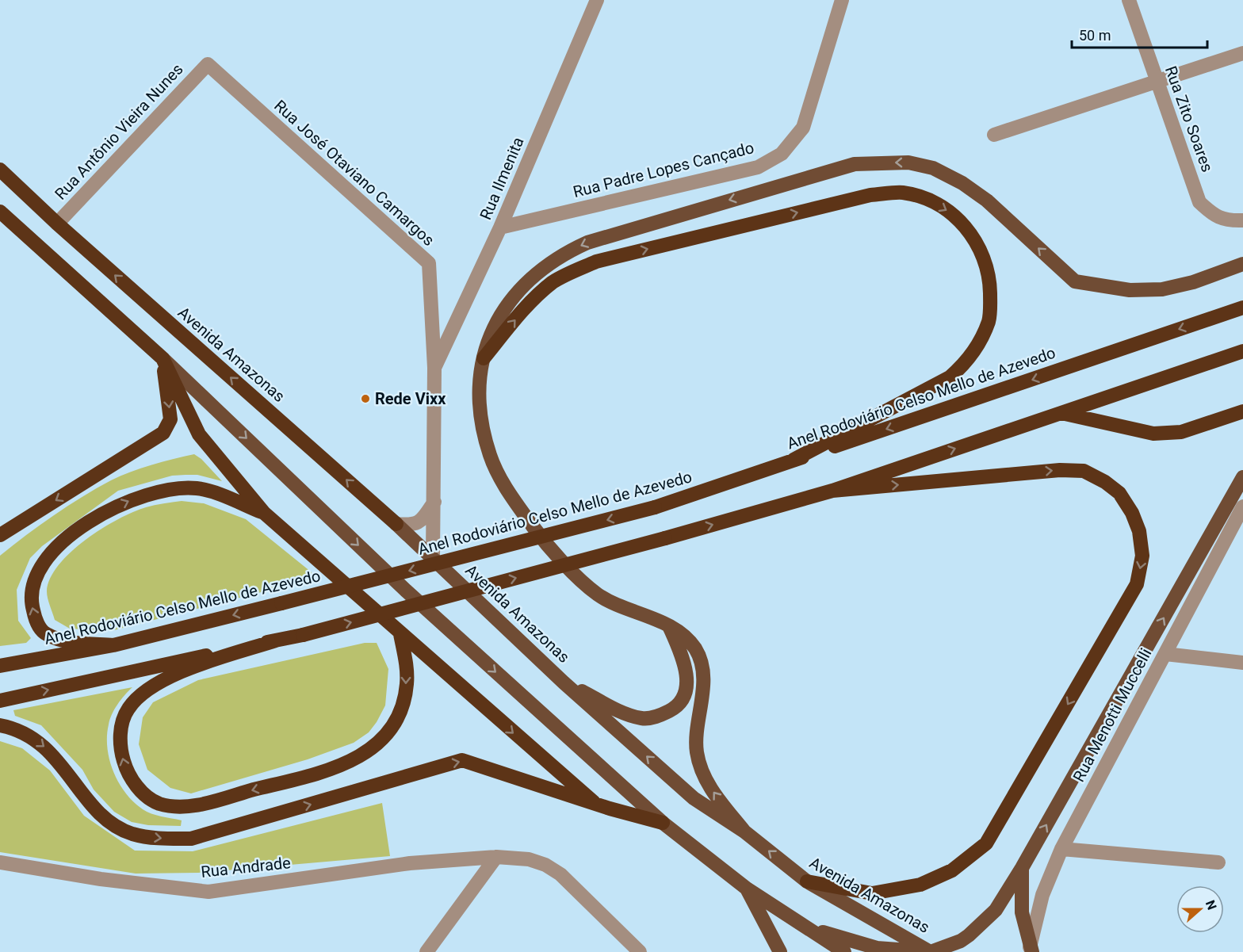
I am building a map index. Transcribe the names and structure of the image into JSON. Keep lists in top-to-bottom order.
{
  "streets": {
    "highway": ["Avenida Amazonas", "Anel Rodoviário Celso Mello de Azevedo"],
    "street": [
      "Rua Zito Soares",
      "Rua Antônio Vieira Nunes",
      "Rua Padre Lopes Cançado",
      "Rua José Otaviano Camargos",
      "Rua Ilmenita",
      "Rua Menotti Muccelli",
      "Rua Andrade"
    ]
  },
  "crossings": [
    ["Rua Antônio Vieira Nunes", "Rua José Otaviano Camargos"],
    ["Rua Antônio Vieira Nunes", "Avenida Amazonas"],
    ["Rua Padre Lopes Cançado", "Rua Ilmenita"],
    ["Rua José Otaviano Camargos", "Rua Ilmenita"],
    ["Rua José Otaviano Camargos", "Avenida Amazonas"]
  ],
  "places": ["Rede Vixx"],
  "scale_bar": "50 m",
  "north": "right"
}
